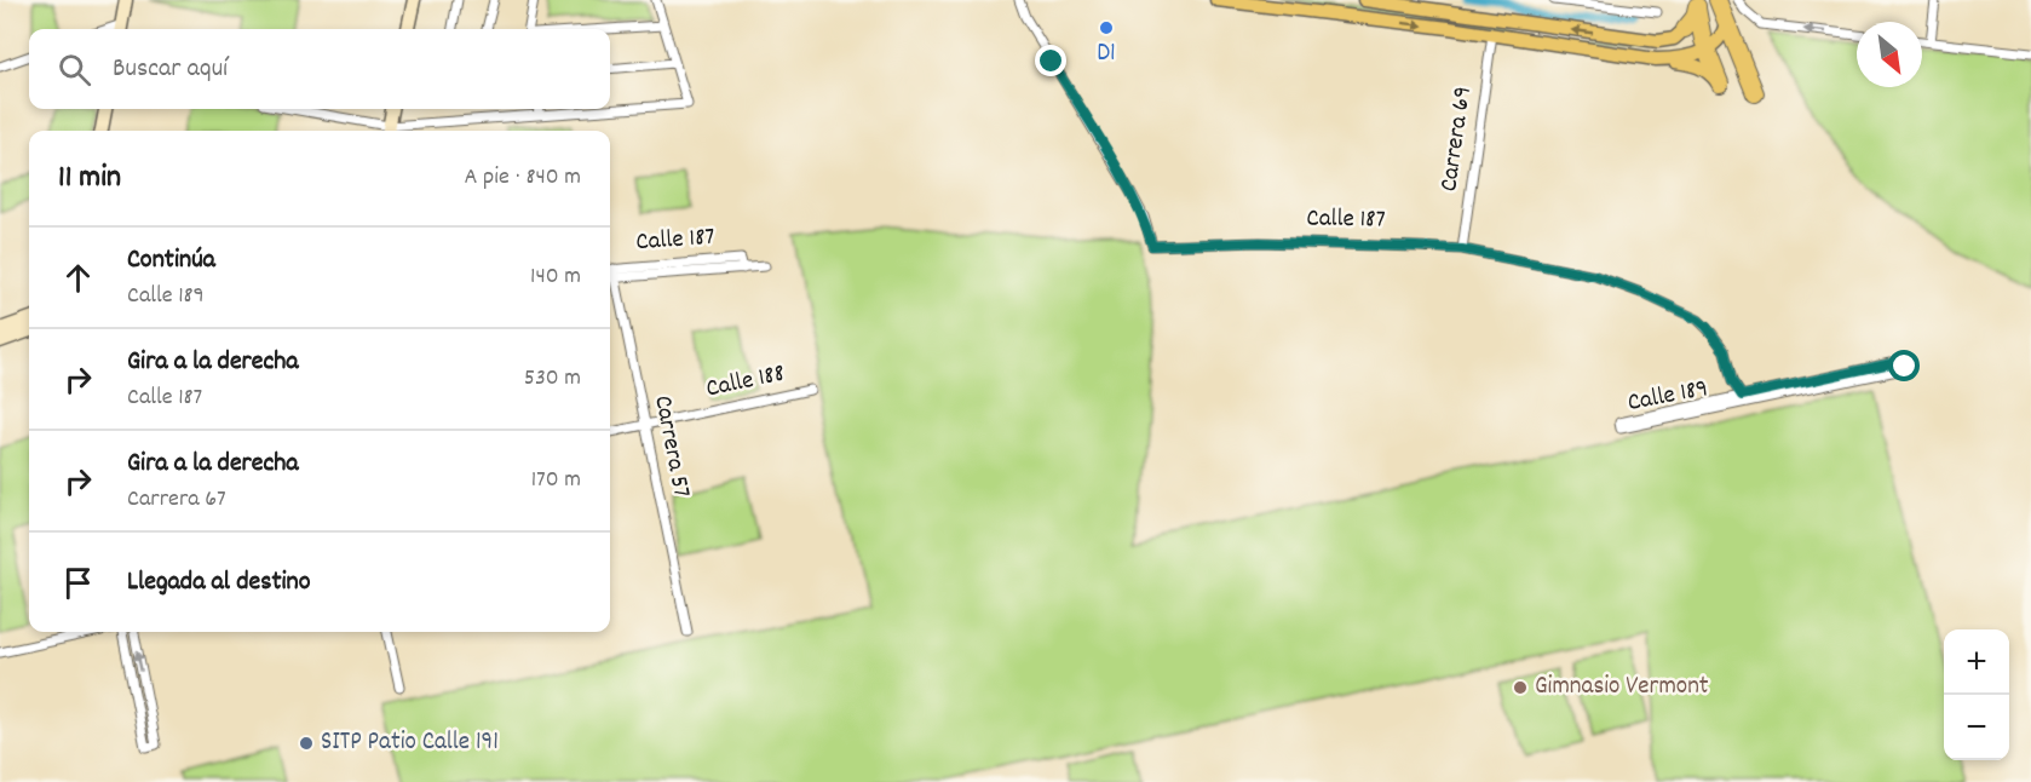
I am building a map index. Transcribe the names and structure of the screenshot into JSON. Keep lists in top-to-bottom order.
{
  "streets": {
    "street": [
      "Carrera 69",
      "Calle 187",
      "Calle 188",
      "Calle 189",
      "Carrera 57"
    ]
  },
  "crossings": [
    ["Carrera 69", "Calle 187"],
    ["Calle 187", "Calle 189"],
    ["Calle 187", "Carrera 57"],
    ["Calle 188", "Carrera 57"]
  ],
  "places": ["D1", "Gimnasio Vermont", "SITP Patio Calle 191"],
  "north": "bottom right",
  "page": {
    "search": "Buscar aquí",
    "heading": ["11 min", "A pie · 840 m"],
    "list": [
      ["Continúa", "Calle 189", "140 m"],
      ["Gira a la derecha", "Calle 187", "530 m"],
      ["Gira a la derecha", "Carrera 67", "170 m"],
      "Llegada al destino"
    ],
    "map_buttons": ["+", "−"]
  }
}
